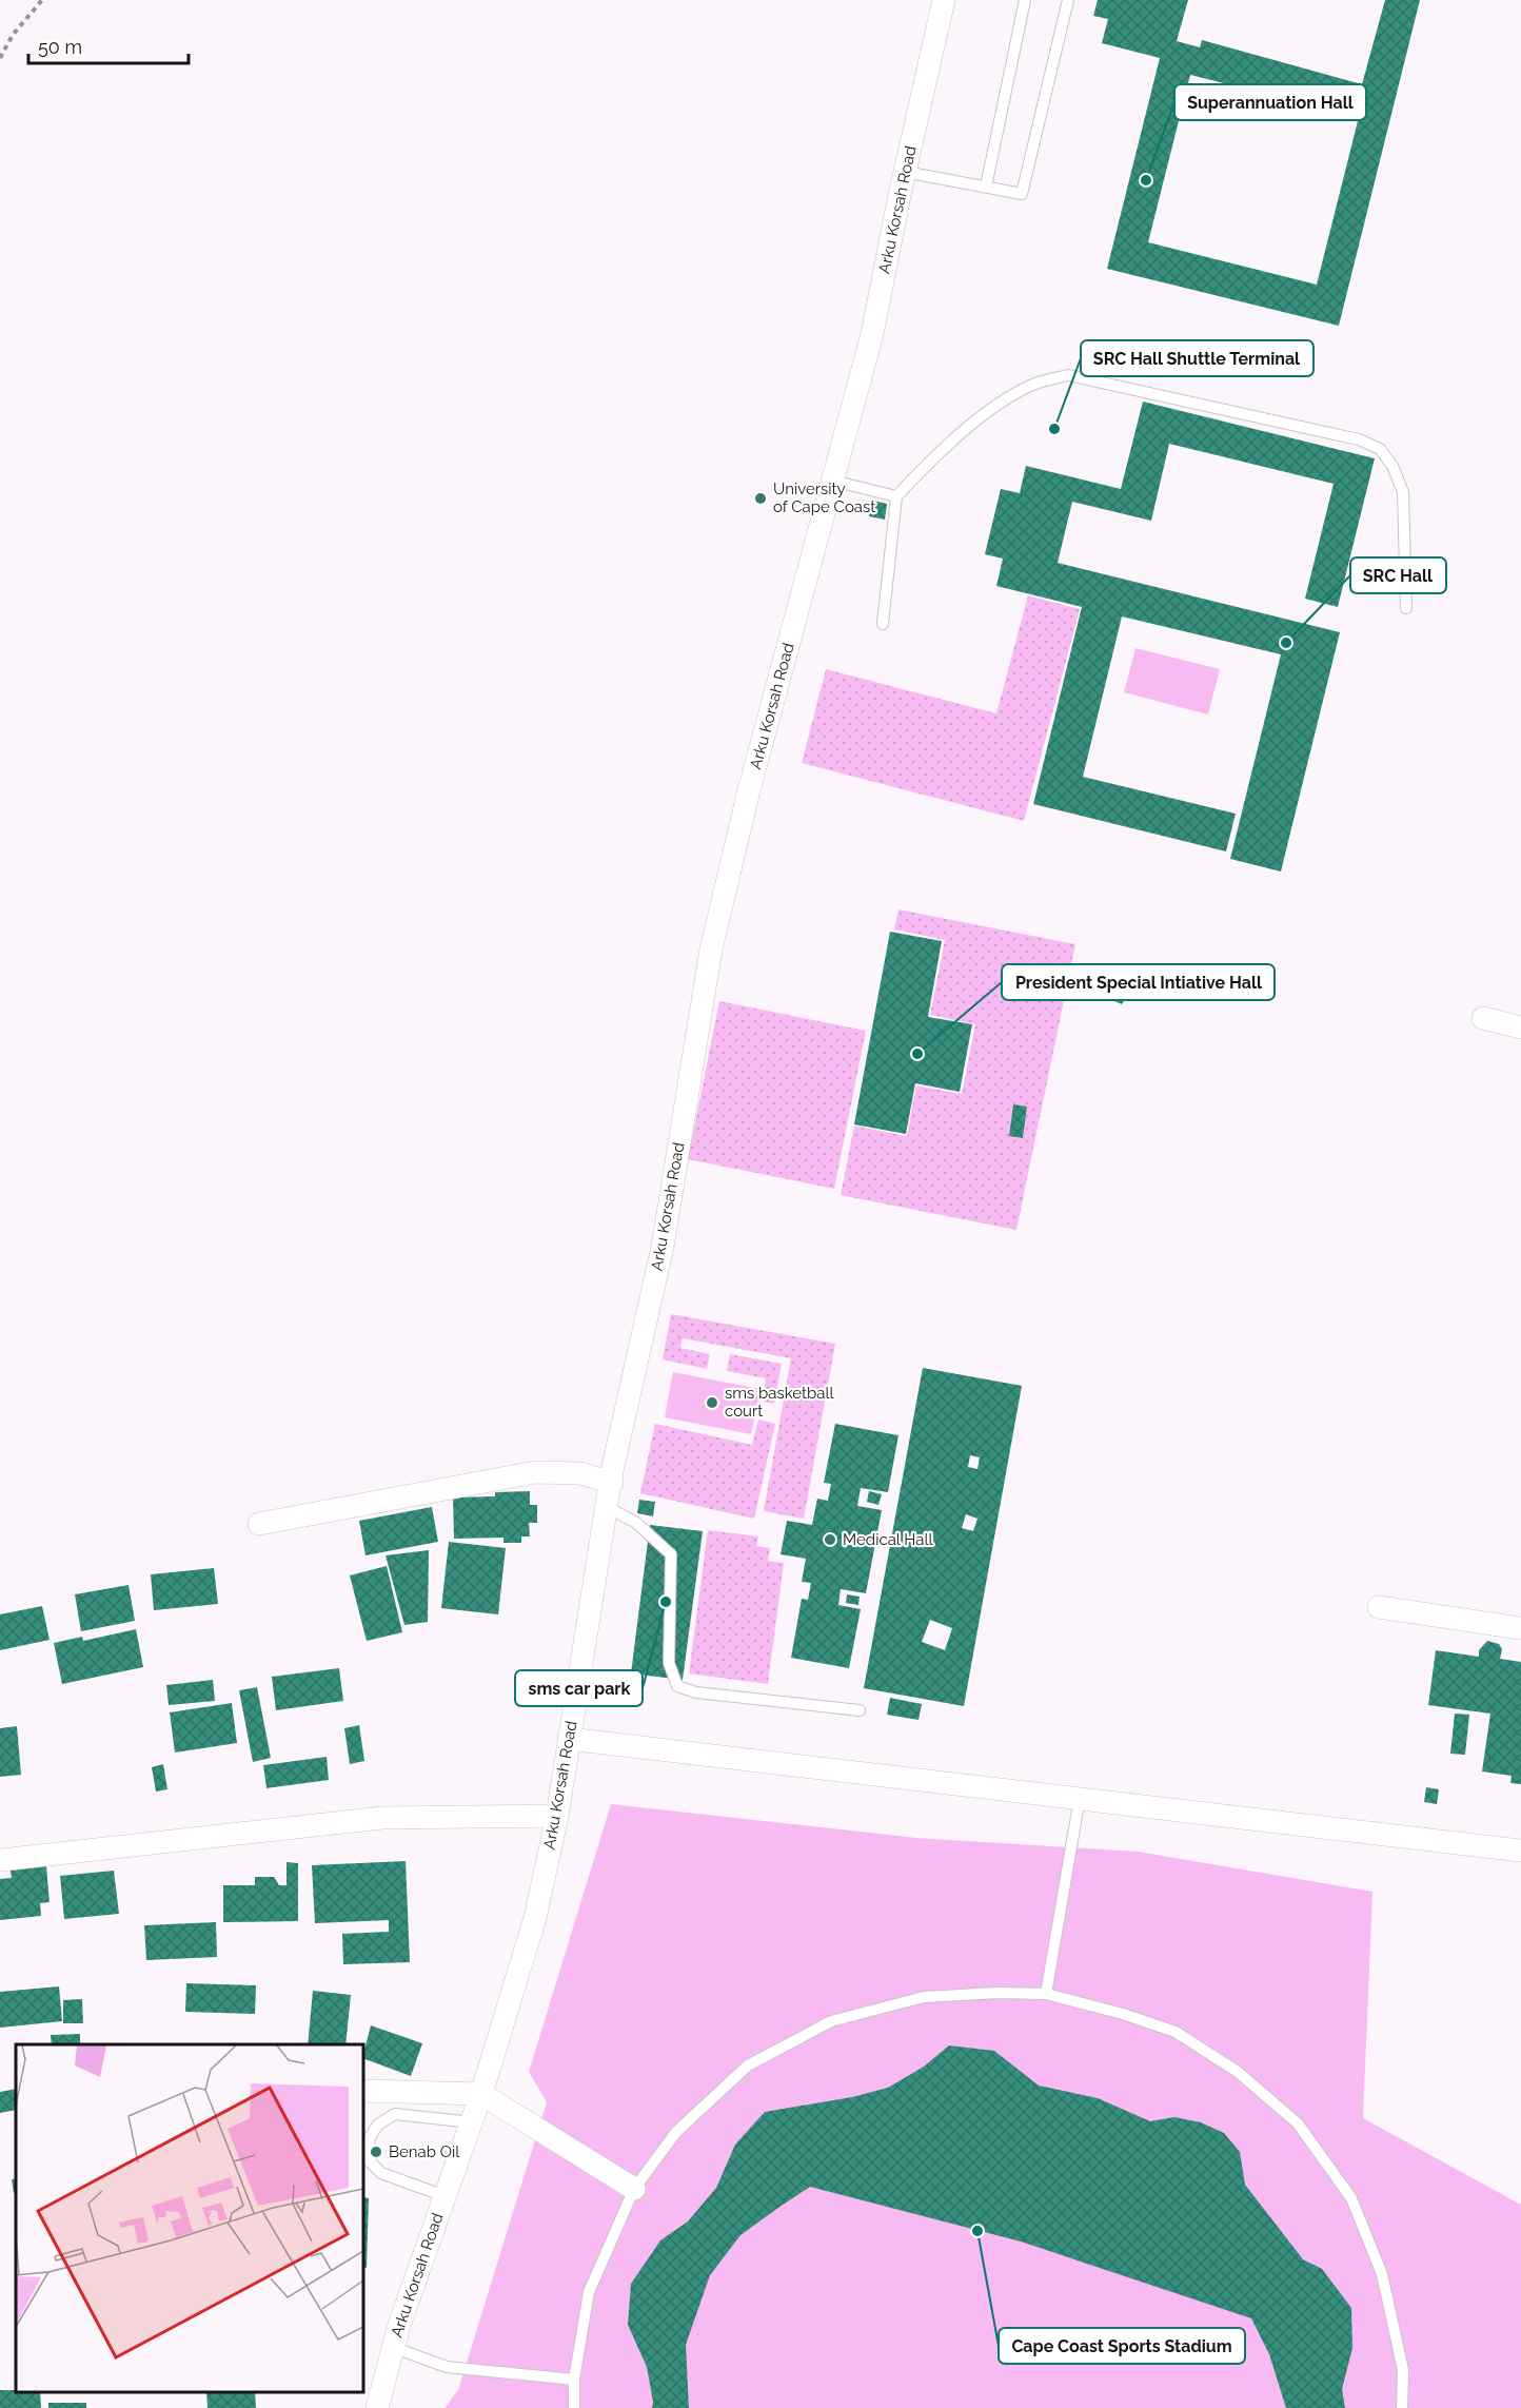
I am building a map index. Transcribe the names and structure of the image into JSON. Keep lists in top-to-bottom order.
{
  "streets": {
    "street": ["Arku Korsah Road"]
  },
  "places": [
    "Superannuation Hall",
    "SRC Hall Shuttle Terminal",
    "University of Cape Coast",
    "SRC Hall",
    "President Special Intiative Hall",
    "sms basketball court",
    "Medical Hall",
    "sms car park",
    "Benab Oil",
    "Cape Coast Sports Stadium"
  ],
  "scale_bar": "50 m"
}
